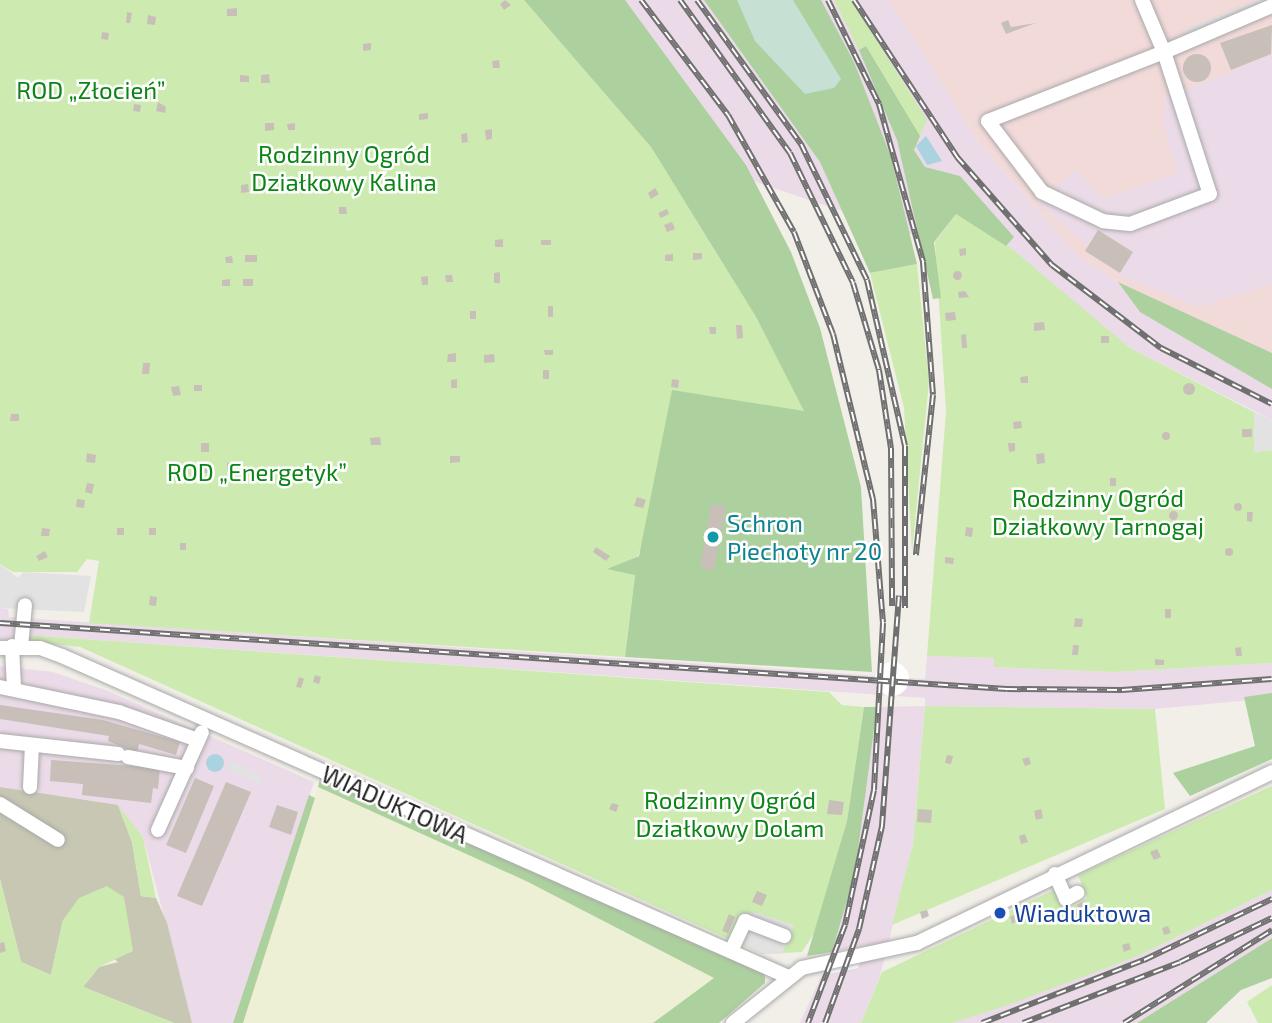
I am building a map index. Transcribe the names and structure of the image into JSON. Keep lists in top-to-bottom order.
{
  "streets": {
    "street": ["WIADUKTOWA"]
  },
  "parks": [
    "ROD „Złocień”",
    "Rodzinny Ogród Działkowy Kalina",
    "ROD „Energetyk”",
    "Rodzinny Ogród Działkowy Tarnogaj",
    "Rodzinny Ogród Działkowy Dolam"
  ],
  "places": ["Schron Piechoty nr 20", "Wiaduktowa"]
}
